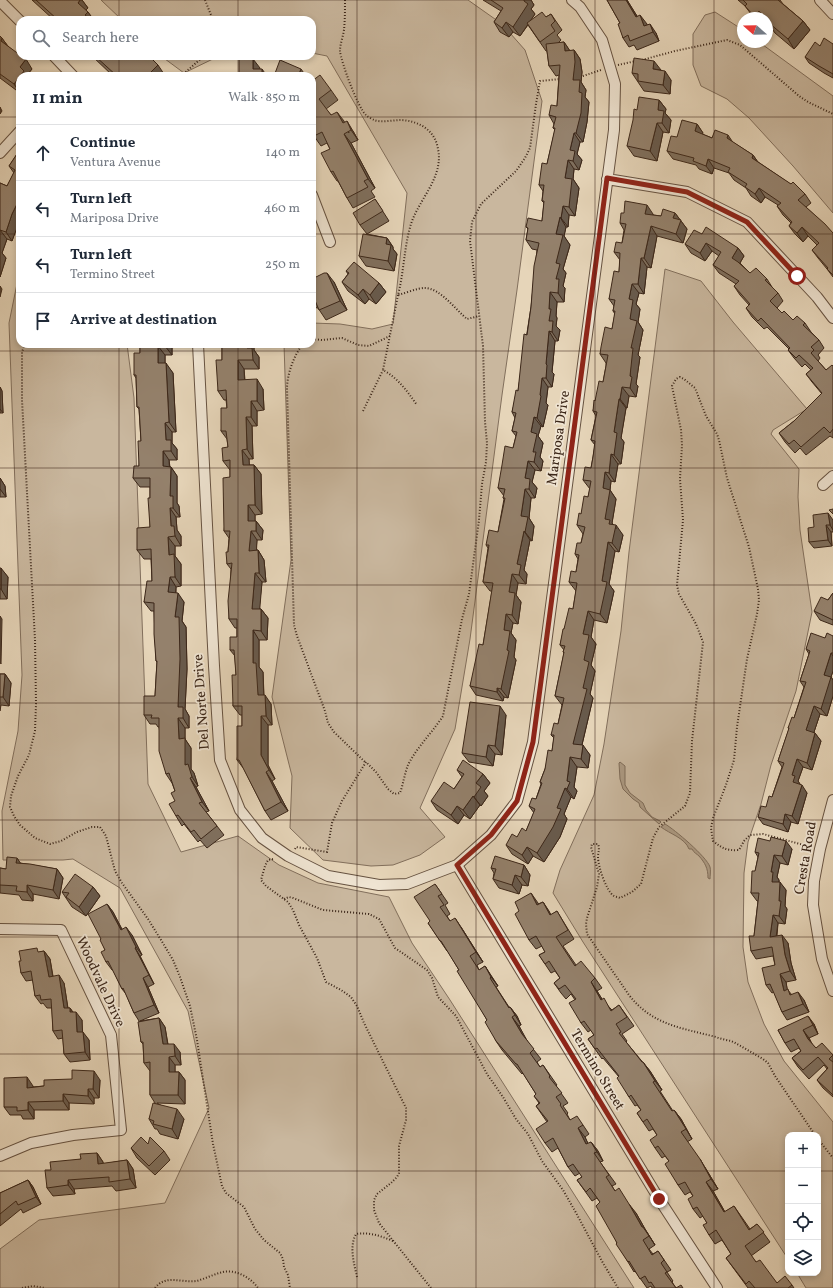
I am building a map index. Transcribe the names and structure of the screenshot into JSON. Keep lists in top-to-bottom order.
{
  "streets": {
    "street": [
      "Mariposa Drive",
      "Del Norte Drive",
      "Cresta Road",
      "Woodvale Drive",
      "Termino Street"
    ]
  },
  "crossings": [
    ["Mariposa Drive", "Del Norte Drive"],
    ["Mariposa Drive", "Termino Street"],
    ["Del Norte Drive", "Termino Street"]
  ],
  "north": "left",
  "page": {
    "search": "Search here",
    "heading": ["11 min", "Walk · 850 m"],
    "list": [
      ["Continue", "Ventura Avenue", "140 m"],
      ["Turn left", "Mariposa Drive", "460 m"],
      ["Turn left", "Termino Street", "250 m"],
      "Arrive at destination"
    ],
    "map_buttons": ["+", "−"]
  }
}
